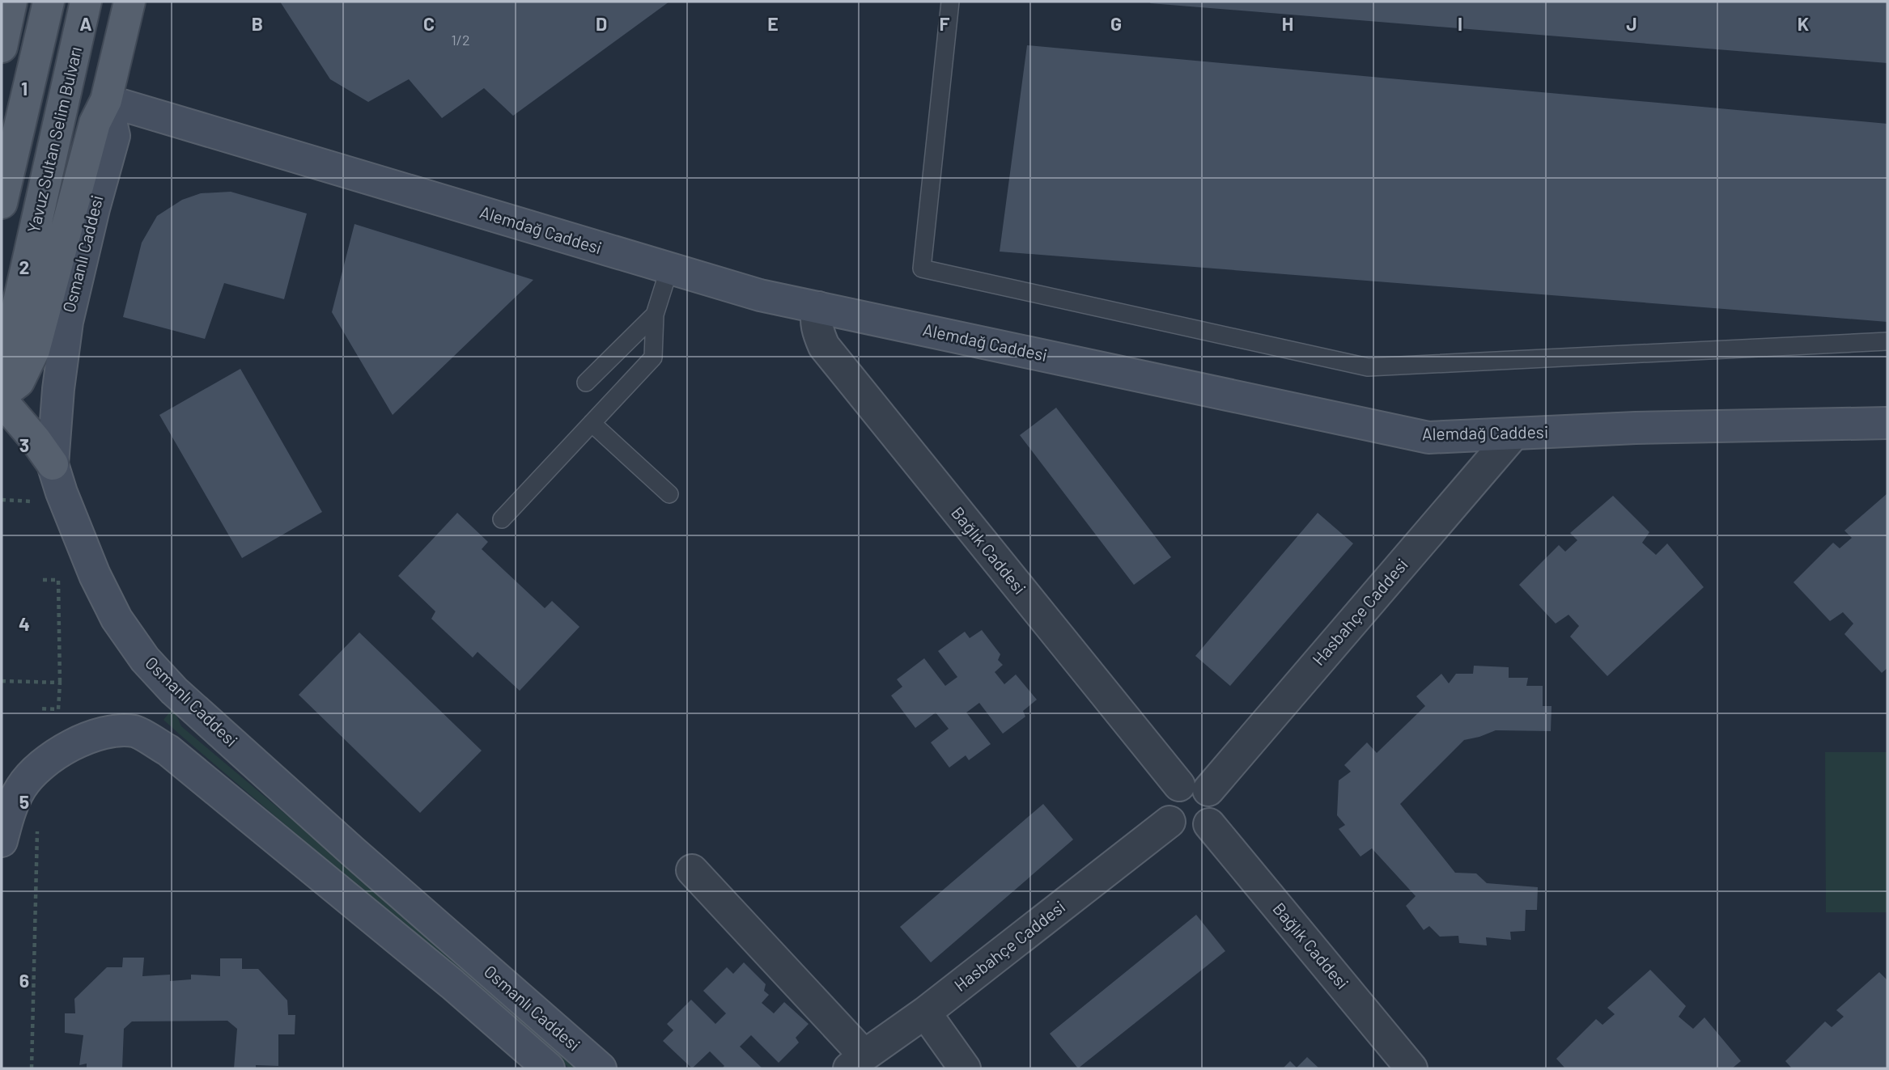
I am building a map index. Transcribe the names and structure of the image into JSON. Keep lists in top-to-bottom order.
{
  "streets": {
    "main road": ["Yavuz Sultan Selim Bulvarı", "Alemdağ Caddesi", "Osmanlı Caddesi"],
    "street": ["Bağlık Caddesi", "Hasbahçe Caddesi"]
  },
  "crossings": [
    ["Alemdağ Caddesi", "Osmanlı Caddesi"],
    ["Alemdağ Caddesi", "Bağlık Caddesi"],
    ["Alemdağ Caddesi", "Hasbahçe Caddesi"],
    ["Bağlık Caddesi", "Hasbahçe Caddesi"]
  ],
  "house_numbers": ["1/2"],
  "grid": {
    "columns": [
      "A",
      "B",
      "C",
      "D",
      "E",
      "F",
      "G",
      "H",
      "I",
      "J",
      "K"
    ],
    "rows": [
      "1",
      "2",
      "3",
      "4",
      "5",
      "6"
    ]
  }
}
